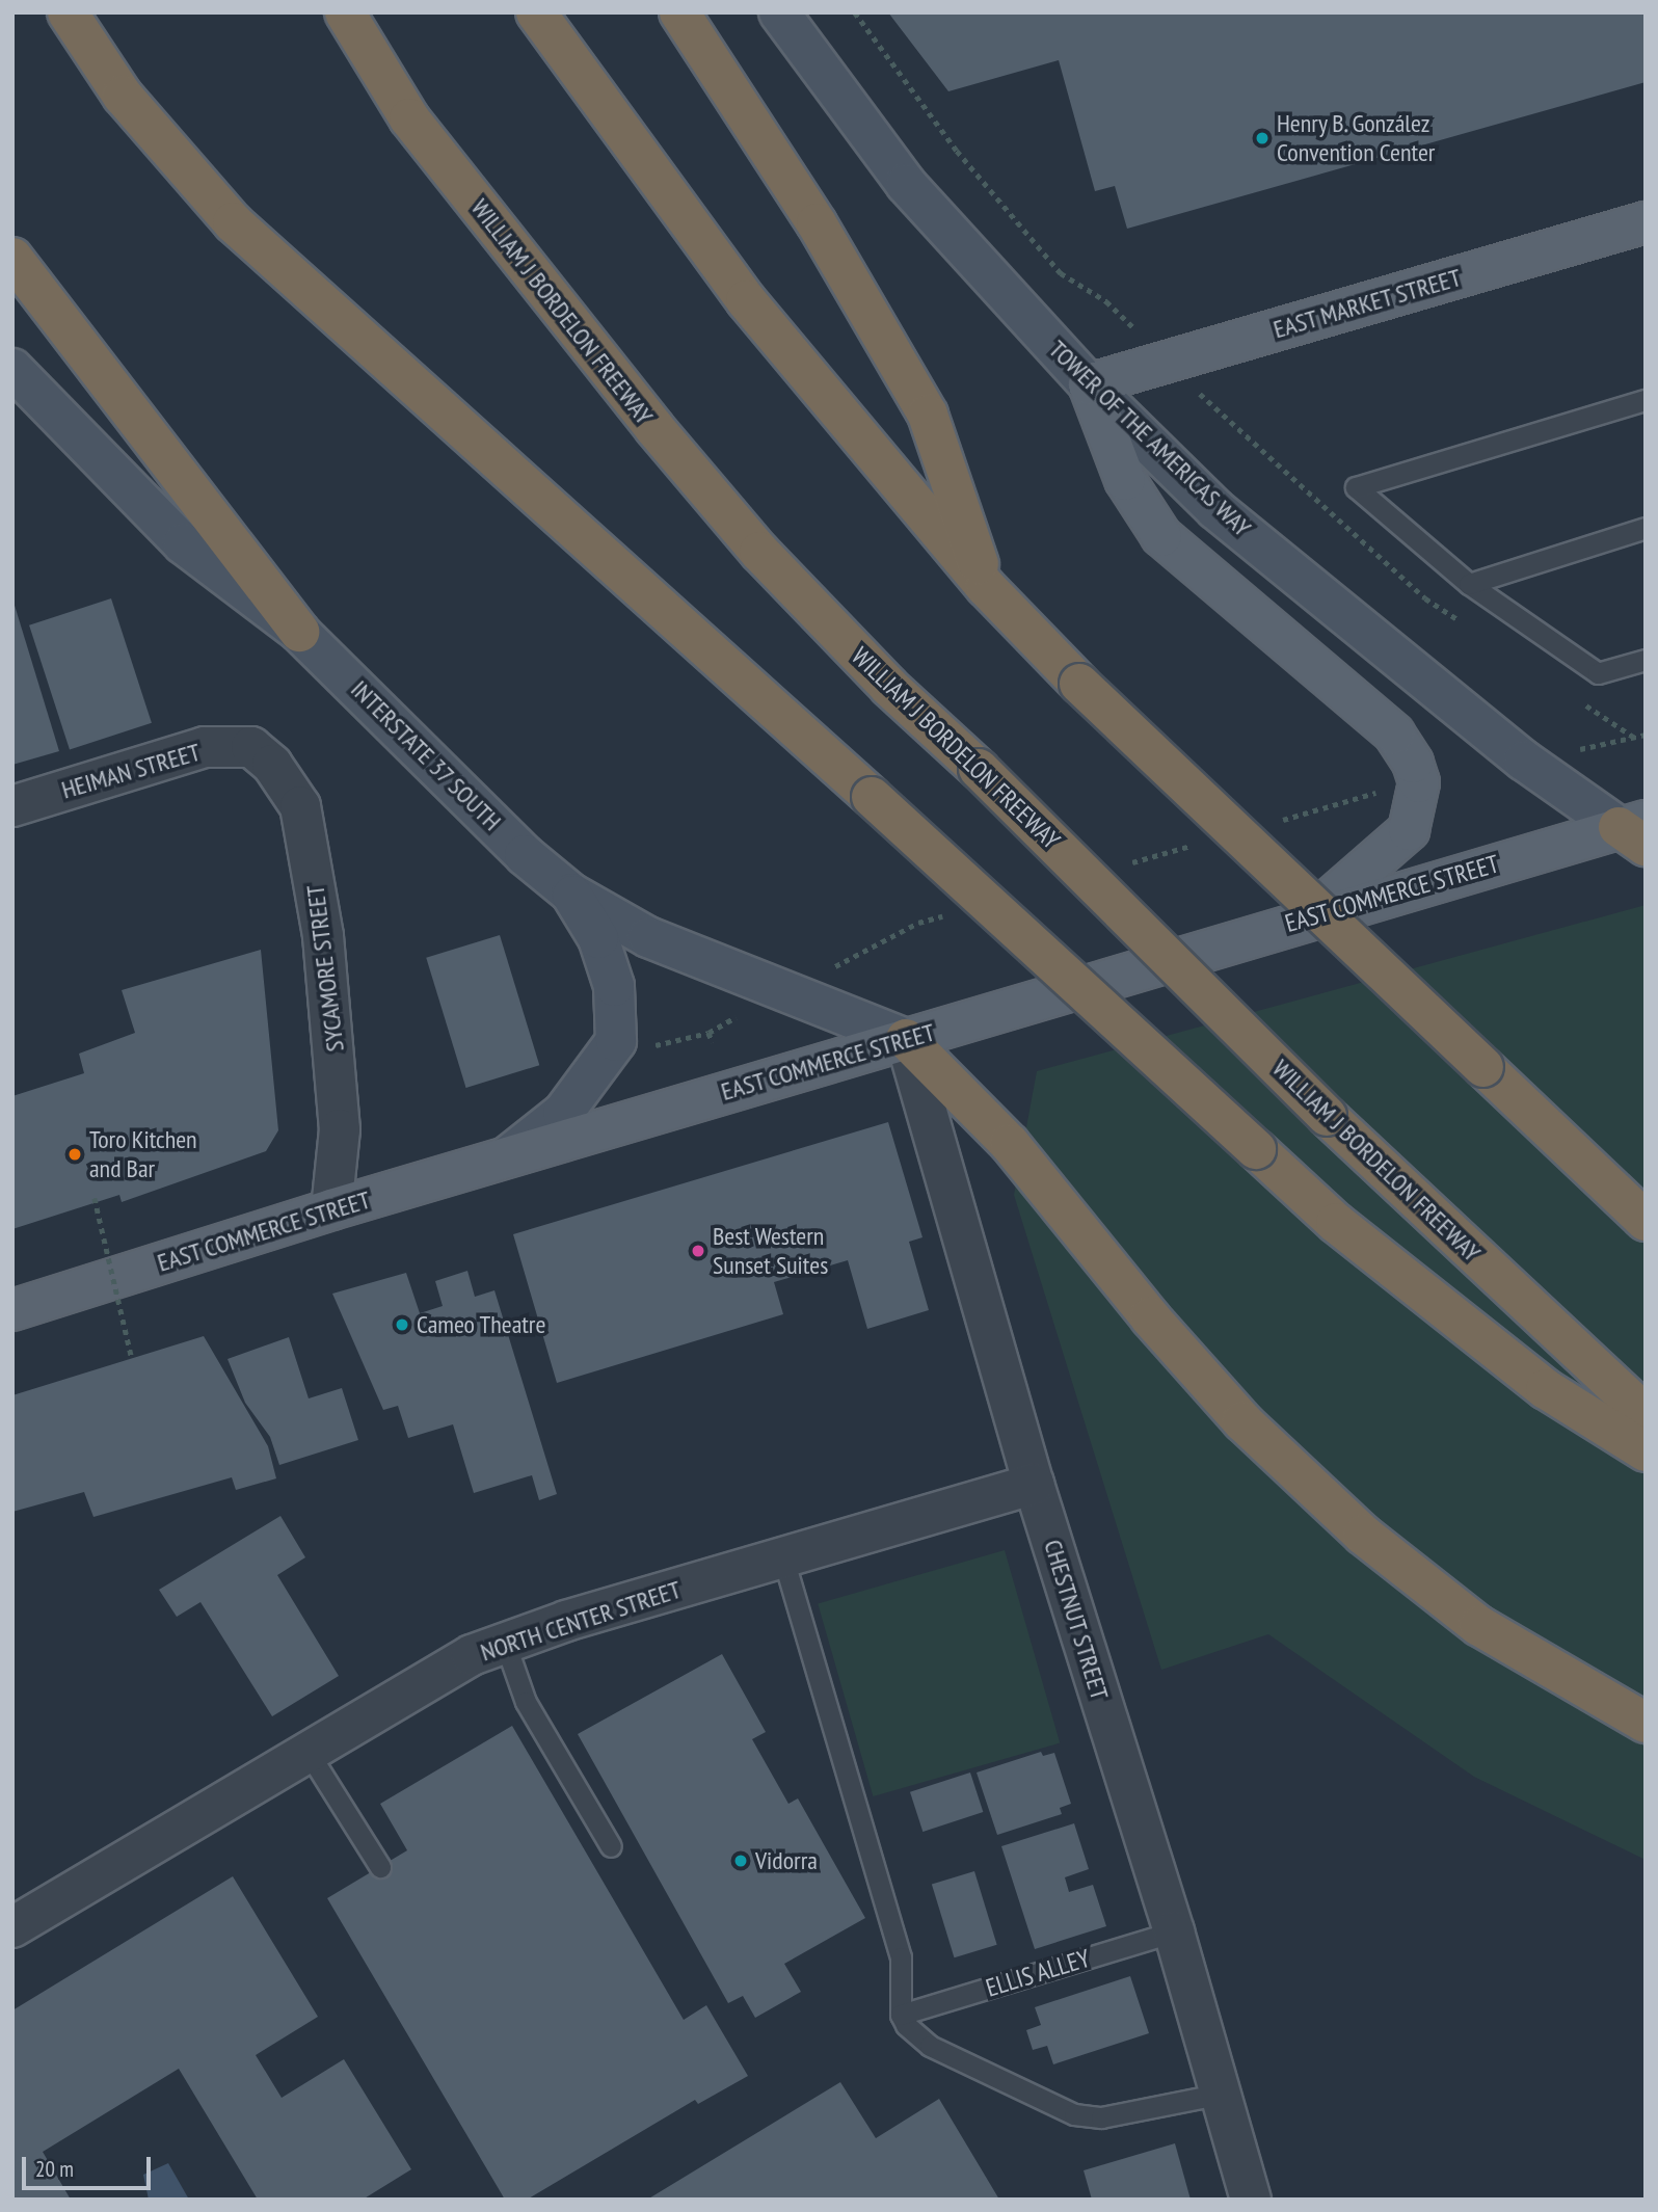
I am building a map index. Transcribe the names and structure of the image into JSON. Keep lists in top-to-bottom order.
{
  "streets": {
    "highway": ["WILLIAM J BORDELON FREEWAY"],
    "main road": [
      "EAST MARKET STREET",
      "TOWER OF THE AMERICAS WAY",
      "INTERSTATE 37 SOUTH",
      "EAST COMMERCE STREET"
    ],
    "street": [
      "HEIMAN STREET",
      "SYCAMORE STREET",
      "CHESTNUT STREET",
      "NORTH CENTER STREET"
    ],
    "lane": ["ELLIS ALLEY"]
  },
  "crossings": [
    ["EAST MARKET STREET", "TOWER OF THE AMERICAS WAY"],
    ["TOWER OF THE AMERICAS WAY", "EAST COMMERCE STREET"],
    ["INTERSTATE 37 SOUTH", "EAST COMMERCE STREET"],
    ["INTERSTATE 37 SOUTH", "CHESTNUT STREET"],
    ["HEIMAN STREET", "SYCAMORE STREET"],
    ["EAST COMMERCE STREET", "SYCAMORE STREET"],
    ["EAST COMMERCE STREET", "CHESTNUT STREET"],
    ["CHESTNUT STREET", "NORTH CENTER STREET"],
    ["CHESTNUT STREET", "ELLIS ALLEY"]
  ],
  "places": [
    "Henry B. González Convention Center",
    "Toro Kitchen and Bar",
    "Best Western Sunset Suites",
    "Cameo Theatre",
    "Vidorra"
  ],
  "scale_bar": "20 m"
}
